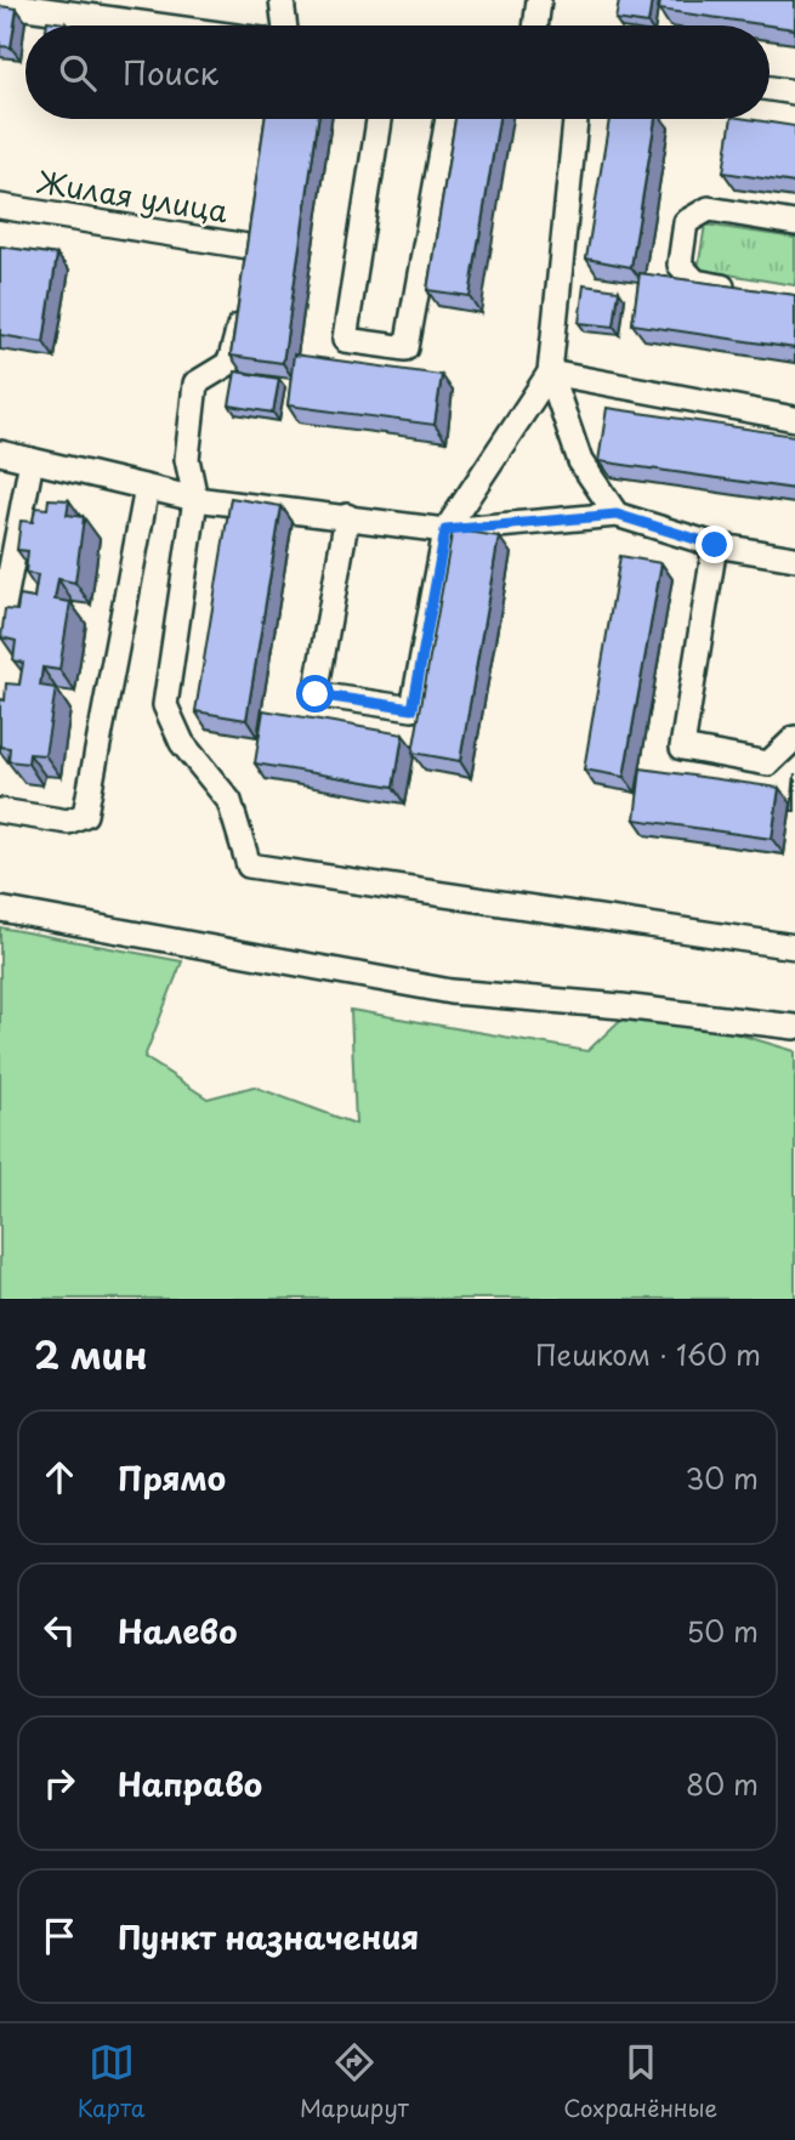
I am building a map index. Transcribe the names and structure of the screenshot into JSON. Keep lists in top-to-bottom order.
{
  "streets": {
    "street": ["Жилая улица"]
  },
  "page": {
    "search": "Поиск",
    "heading": ["2 мин", "Пешком · 160 m"],
    "list": [
      ["Прямо", "30 m"],
      ["Налево", "50 m"],
      ["Направо", "80 m"],
      "Пункт назначения"
    ],
    "nav": ["Карта", "Маршрут", "Сохранённые"]
  }
}
